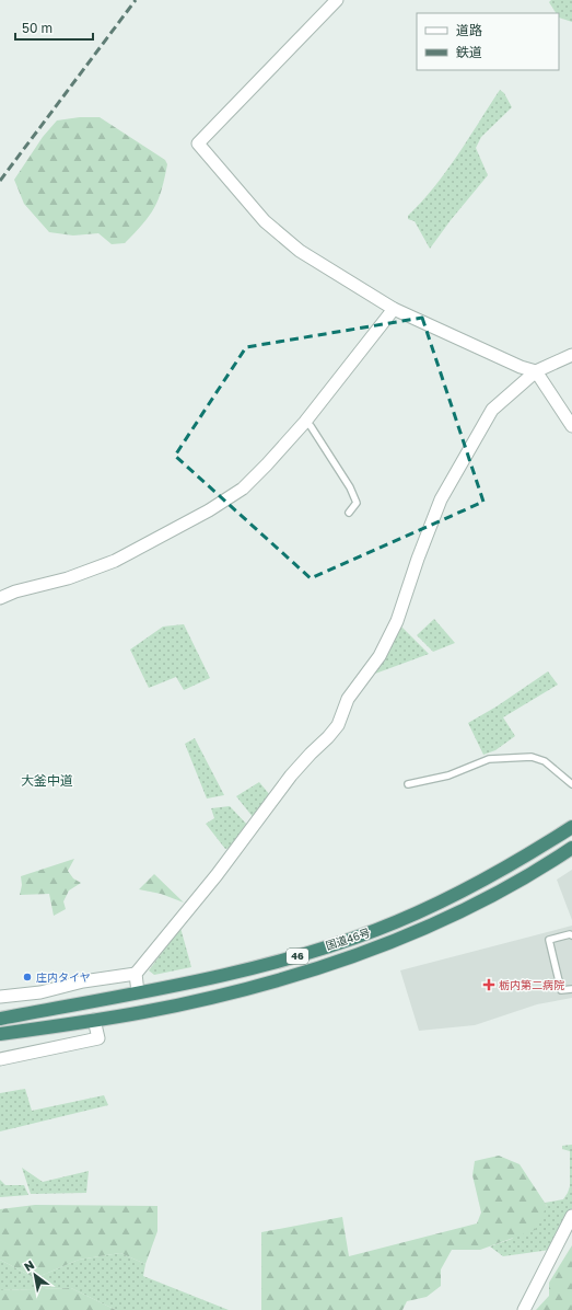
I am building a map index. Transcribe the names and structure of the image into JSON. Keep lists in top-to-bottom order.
{
  "streets": {
    "highway": ["国道46号", "46"]
  },
  "districts": ["大釜中道"],
  "places": {
    "other": ["庄内タイヤ"],
    "health": ["栃内第二病院"]
  },
  "legend": ["道路", "鉄道"],
  "scale_bar": "50 m",
  "north": "top left"
}
